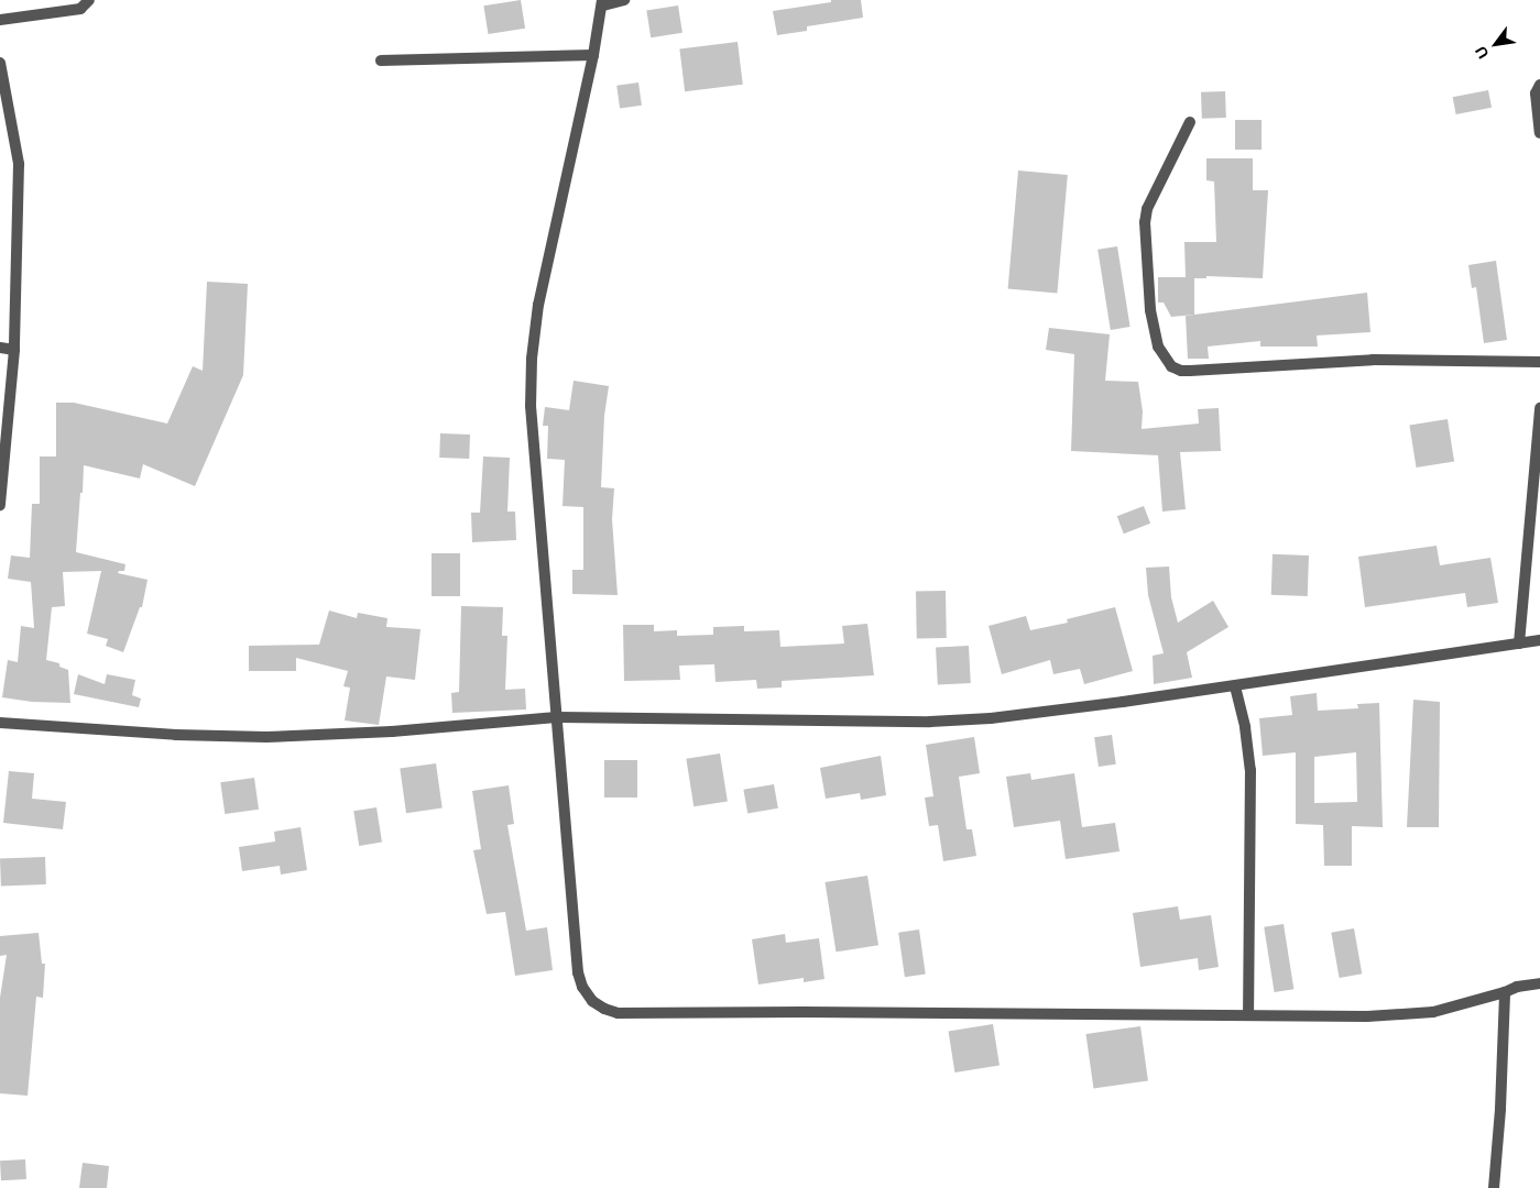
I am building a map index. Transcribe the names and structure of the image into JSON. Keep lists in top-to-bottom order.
{
  "north": "bottom left"
}
